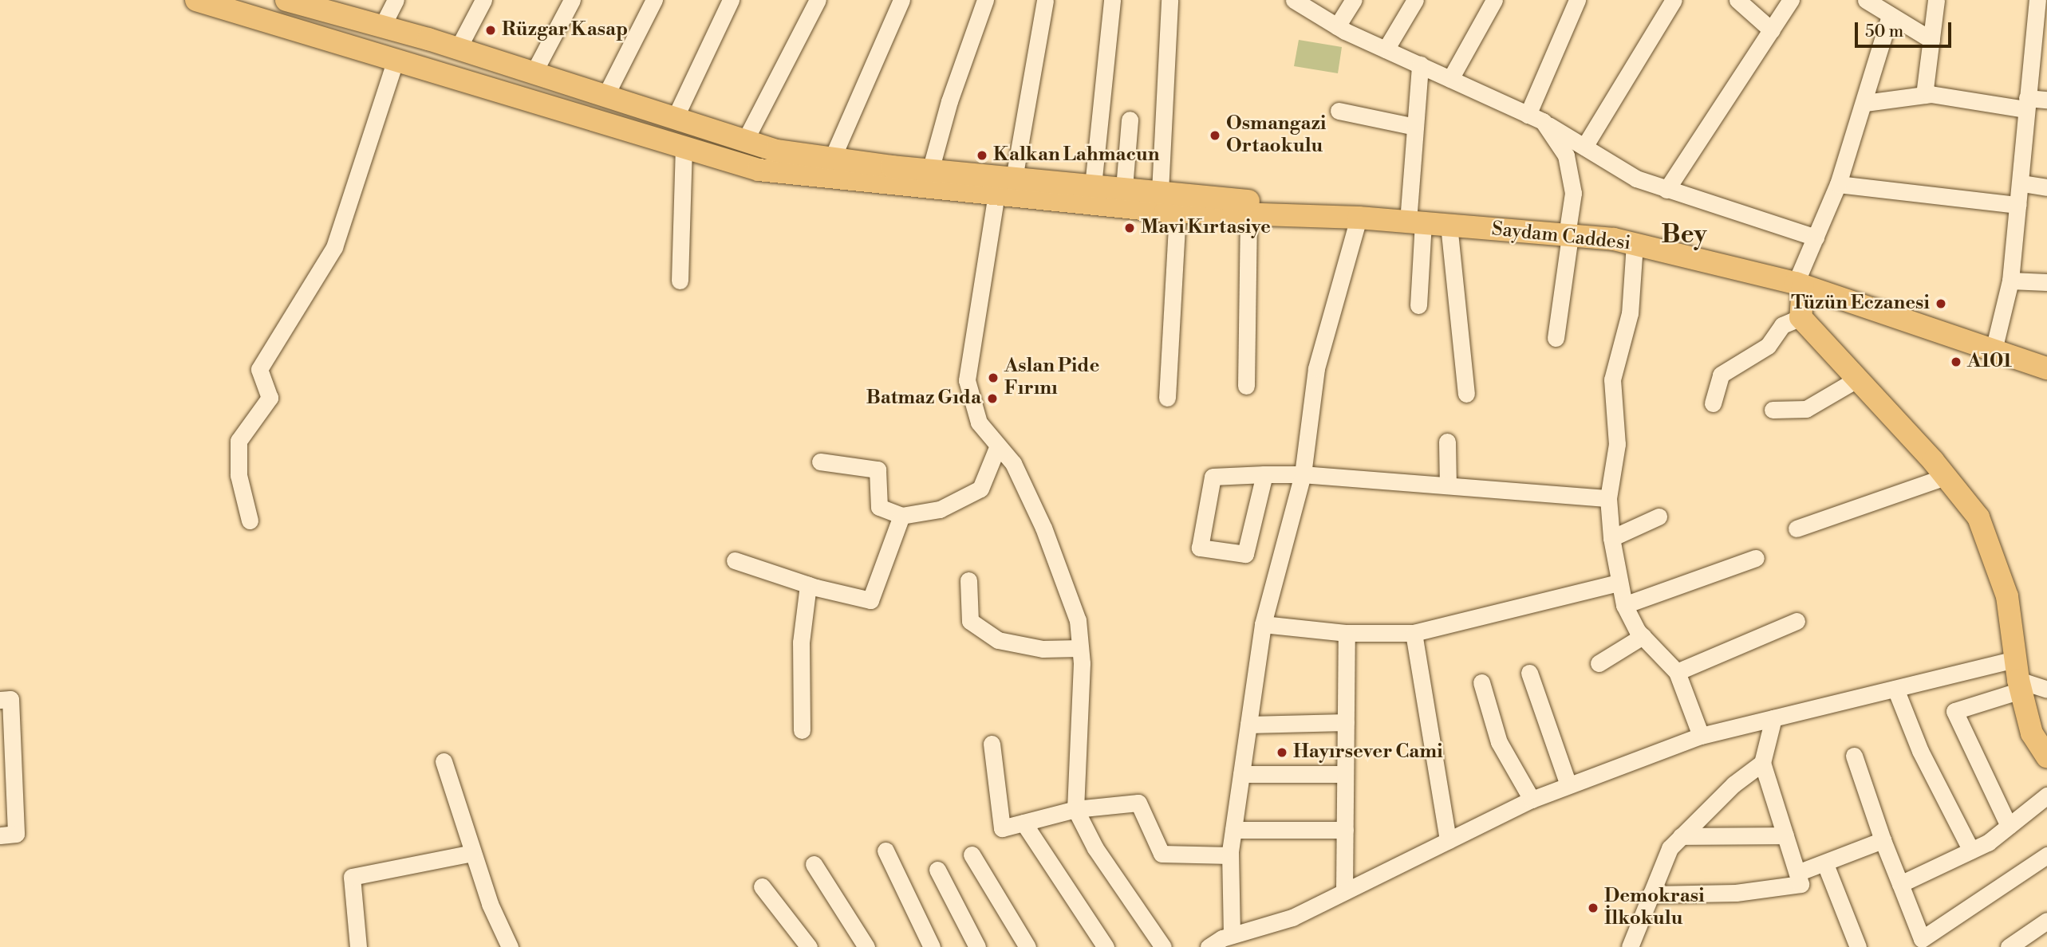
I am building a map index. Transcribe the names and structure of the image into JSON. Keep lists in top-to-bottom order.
{
  "streets": {
    "main road": ["Saydam Caddesi"]
  },
  "districts": ["Bey"],
  "places": [
    "Rüzgar Kasap",
    "Osmangazi Ortaokulu",
    "Kalkan Lahmacun",
    "Mavi Kırtasiye",
    "Tüzün Eczanesi",
    "A101",
    "Aslan Pide Fırını",
    "Batmaz Gıda",
    "Hayırsever Cami",
    "Demokrasi İlkokulu"
  ],
  "scale_bar": "50 m"
}
